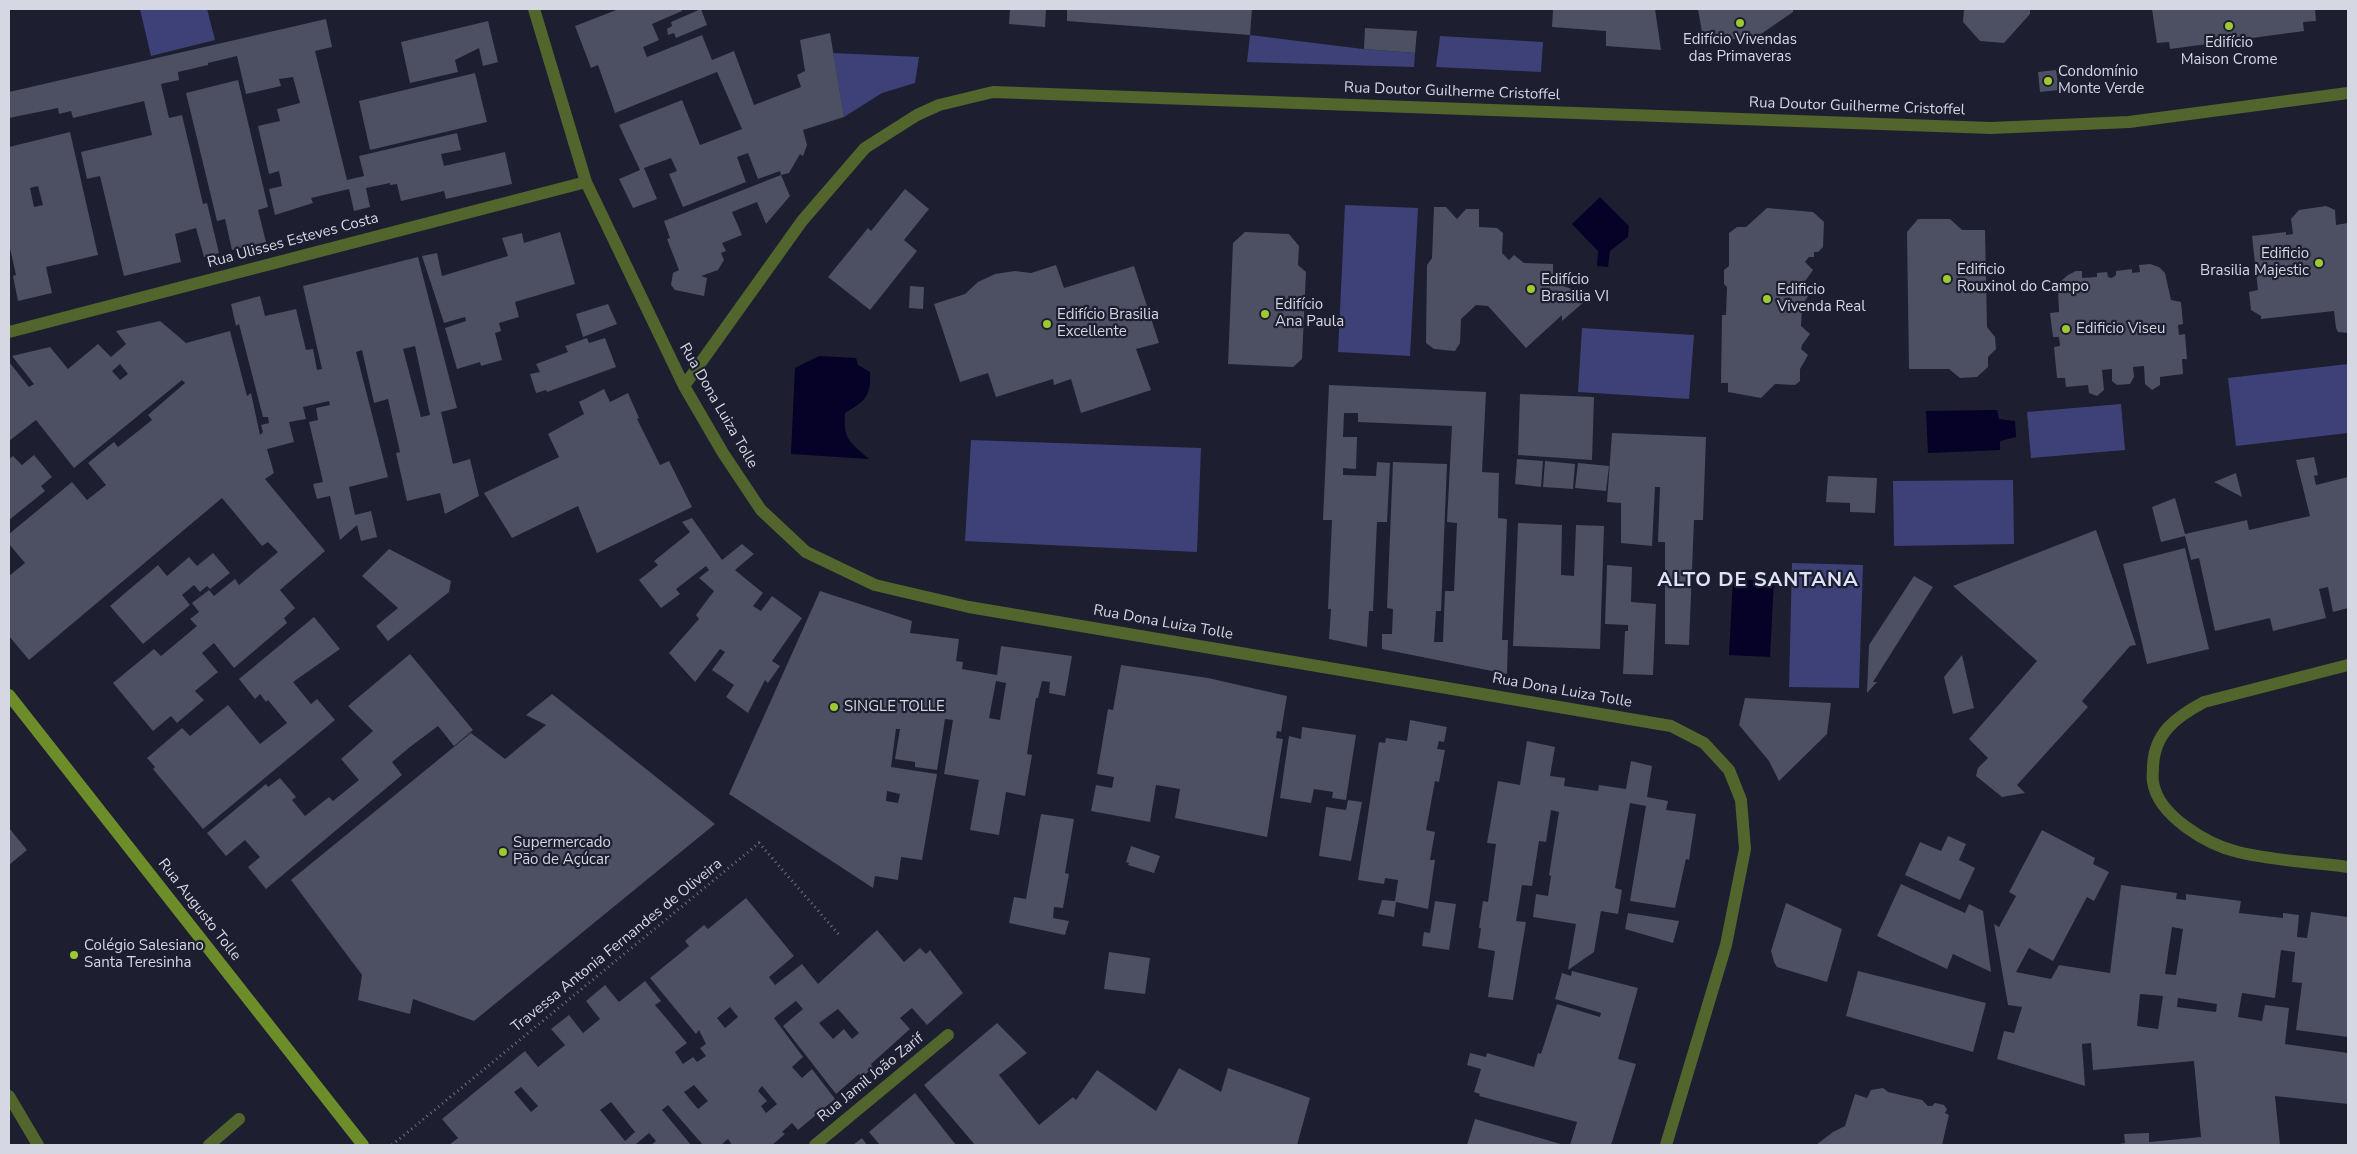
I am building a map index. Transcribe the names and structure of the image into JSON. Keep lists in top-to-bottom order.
{
  "streets": {
    "street": [
      "Rua Doutor Guilherme Cristoffel",
      "Rua Ulisses Esteves Costa",
      "Rua Dona Luiza Tolle",
      "Rua Augusto Tolle",
      "Rua Jamil João Zarif"
    ],
    "path": ["Travessa Antonia Fernandes de Oliveira"]
  },
  "crossings": [
    ["Rua Doutor Guilherme Cristoffel", "Rua Dona Luiza Tolle"],
    ["Rua Ulisses Esteves Costa", "Rua Dona Luiza Tolle"]
  ],
  "districts": ["ALTO DE SANTANA"],
  "places": [
    "Edifício Vivendas das Primaveras",
    "Edifício Maison Crome",
    "Condomínio Monte Verde",
    "Edificio Brasilia Majestic",
    "Edificio Rouxinol do Campo",
    "Edifício Brasilia VI",
    "Edificio Vivenda Real",
    "Edifício Ana Paula",
    "Edifício Brasilia Excellente",
    "Edificio Viseu",
    "SINGLE TOLLE",
    "Supermercado Pão de Açúcar",
    "Colégio Salesiano Santa Teresinha"
  ]
}
